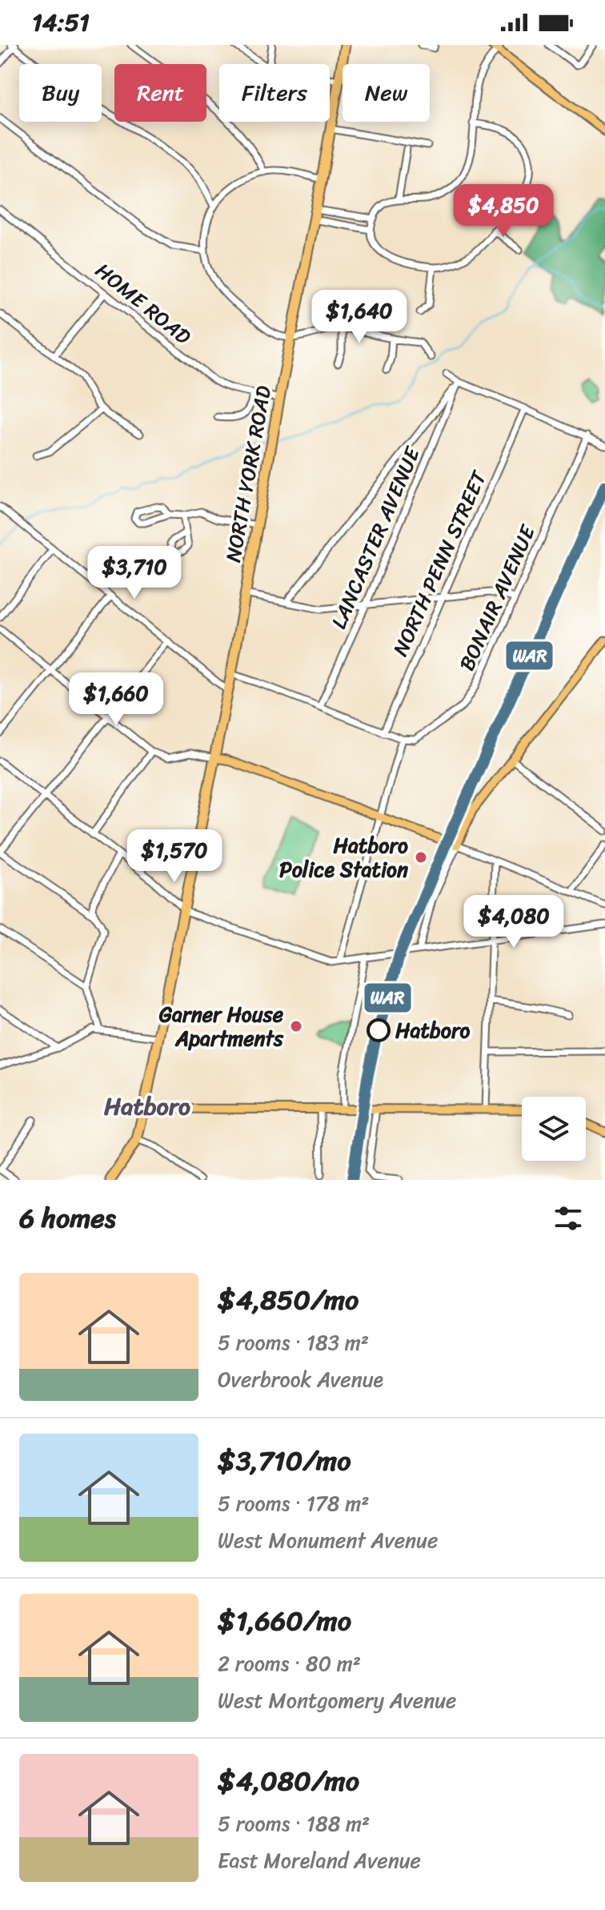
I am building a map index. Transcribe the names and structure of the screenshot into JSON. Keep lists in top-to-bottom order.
{
  "streets": {
    "highway": ["NORTH YORK ROAD"],
    "street": [
      "HOME ROAD",
      "LANCASTER AVENUE",
      "NORTH PENN STREET",
      "BONAIR AVENUE"
    ]
  },
  "crossings": [
    ["HOME ROAD", "NORTH YORK ROAD"]
  ],
  "districts": ["Hatboro"],
  "places": ["Hatboro Police Station", "Garner House Apartments", "Hatboro"],
  "lines": ["transit line WAR"],
  "page": {
    "status": "14:51",
    "chip": [
      "Buy",
      "Rent",
      "Filters",
      "New"
    ],
    "price": [
      "$4,850",
      "$1,640",
      "$3,710",
      "$1,660",
      "$1,570",
      "$4,080"
    ],
    "heading": "6 homes",
    "list": [
      {
        "name": "$4,850/mo",
        "note": "5 rooms · 183 m² · Overbrook Avenue"
      },
      {
        "name": "$3,710/mo",
        "note": "5 rooms · 178 m² · West Monument Avenue"
      },
      {
        "name": "$1,660/mo",
        "note": "2 rooms · 80 m² · West Montgomery Avenue"
      },
      {
        "name": "$4,080/mo",
        "note": "5 rooms · 188 m² · East Moreland Avenue"
      }
    ]
  }
}
